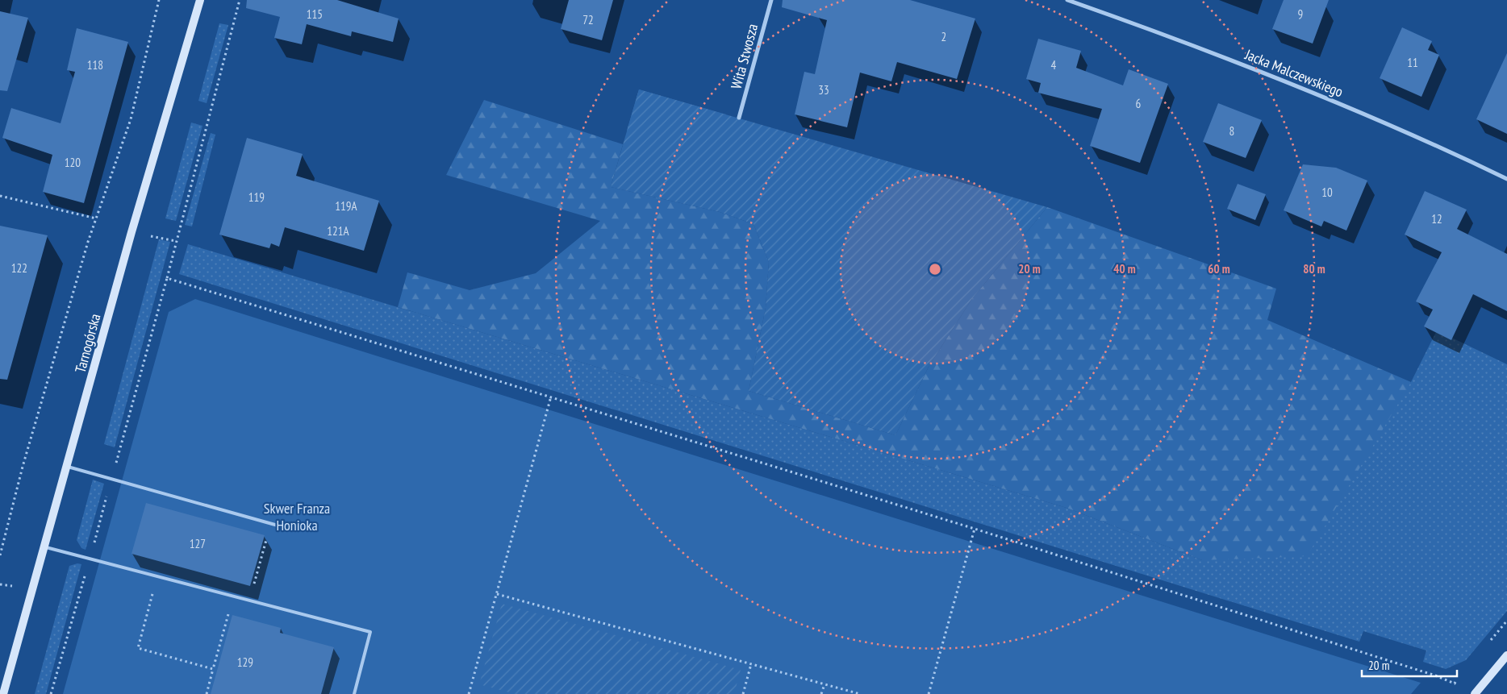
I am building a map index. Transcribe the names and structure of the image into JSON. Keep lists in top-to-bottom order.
{
  "streets": {
    "main road": ["Tarnogórska"],
    "street": ["Wita Stwosza", "Jacka Malczewskiego"]
  },
  "parks": ["Skwer Franza Honioka"],
  "house_numbers": [
    "115",
    "9",
    "72",
    "2",
    "11",
    "118",
    "4",
    "33",
    "6",
    "8",
    "120",
    "10",
    "119",
    "119A",
    "12",
    "121A",
    "122",
    "127",
    "129"
  ],
  "scale_bar": "20 m",
  "rings": [
    "20 m",
    "40 m",
    "60 m",
    "80 m"
  ]
}
